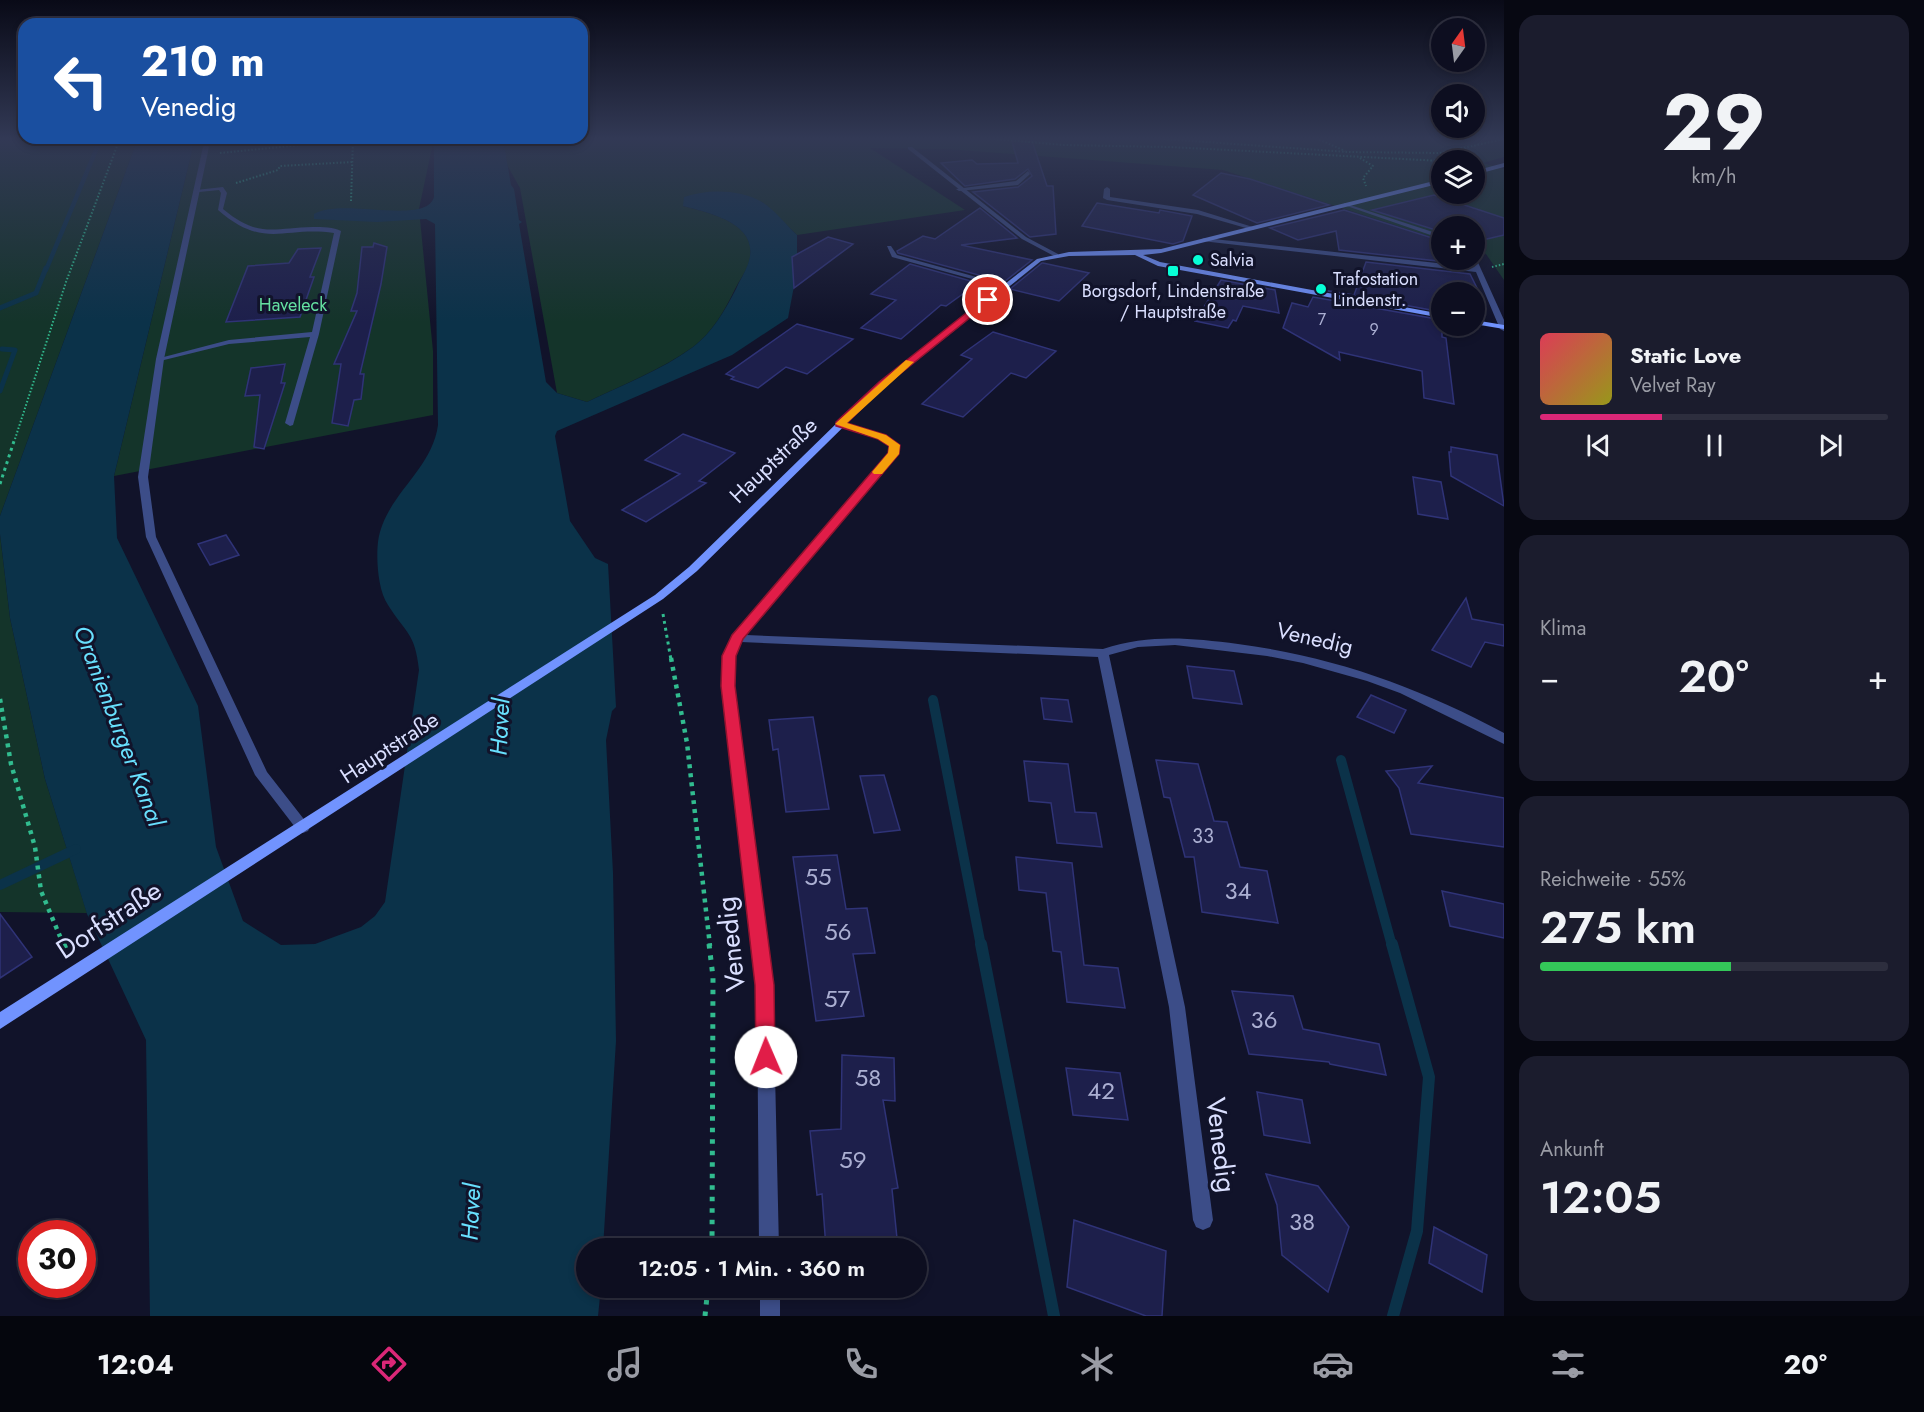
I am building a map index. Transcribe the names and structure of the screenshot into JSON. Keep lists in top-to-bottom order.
{
  "streets": {
    "main road": ["Hauptstraße", "Dorfstraße"],
    "street": ["Venedig"]
  },
  "crossings": [
    ["Hauptstraße", "Venedig"],
    ["Hauptstraße", "Dorfstraße"]
  ],
  "water": ["Oranienburger Kanal", "Havel"],
  "parks": ["Haveleck"],
  "places": {
    "other": ["Salvia", "Trafostation Lindenstr."],
    "transit": ["Borgsdorf, Lindenstraße / Hauptstraße"]
  },
  "house_numbers": [
    "7",
    "9",
    "33",
    "55",
    "34",
    "56",
    "57",
    "36",
    "58",
    "42",
    "59",
    "38"
  ],
  "north": "top",
  "page": {
    "tile": [
      ["29", "km/h"],
      "Klima",
      ["Reichweite · 55%", "275 km"],
      ["Ankunft", "12:05"]
    ],
    "map_buttons": ["+", "−"],
    "turn": ["210 m", "Venedig"],
    "song": ["Static Love", "Velvet Ray"],
    "heat": ["−", "20°", "+"],
    "limit": "30",
    "trip": "12:05 · 1 Min. · 360 m",
    "tabs": ["12:04", "20°"]
  }
}
